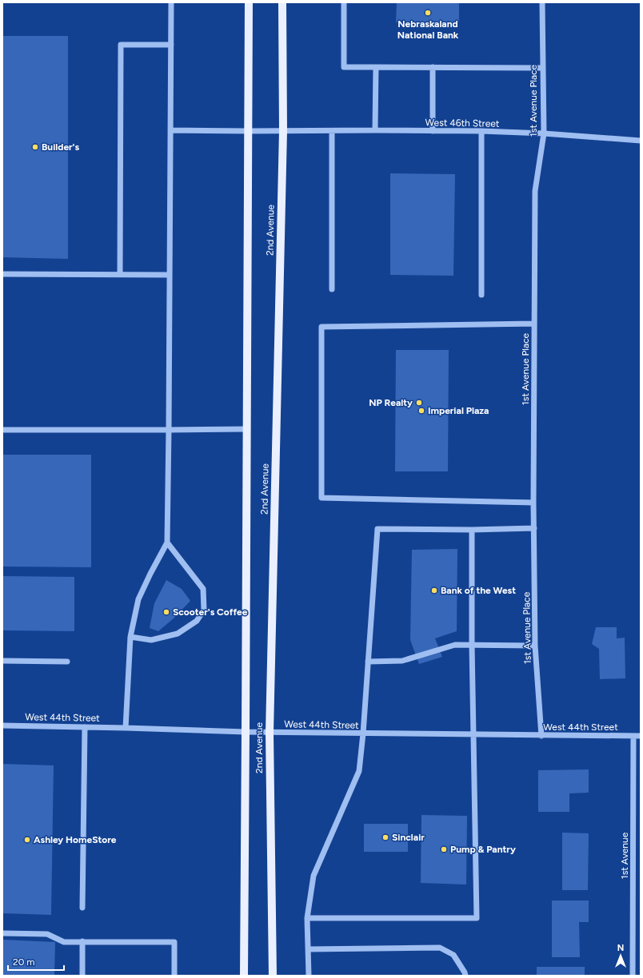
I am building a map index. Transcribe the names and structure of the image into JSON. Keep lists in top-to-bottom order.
{
  "streets": {
    "main road": ["2nd Avenue"],
    "street": [
      "1st Avenue Place",
      "West 46th Street",
      "West 44th Street",
      "1st Avenue"
    ]
  },
  "crossings": [
    ["1st Avenue Place", "West 46th Street"],
    ["1st Avenue Place", "West 44th Street"],
    ["West 46th Street", "2nd Avenue"],
    ["2nd Avenue", "West 44th Street"],
    ["West 44th Street", "1st Avenue"]
  ],
  "places": [
    "Nebraskaland National Bank",
    "Builder's",
    "NP Realty",
    "Imperial Plaza",
    "Bank of the West",
    "Scooter's Coffee",
    "Sinclair",
    "Ashley HomeStore",
    "Pump & Pantry"
  ],
  "scale_bar": "20 m",
  "north": "top"
}
